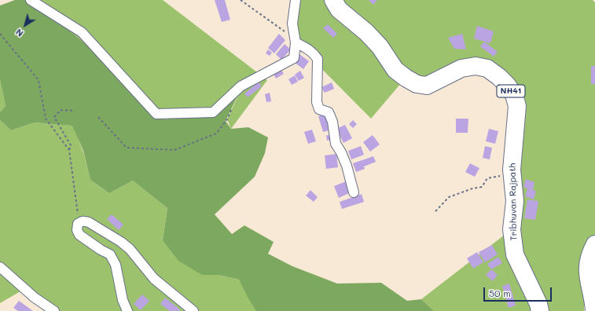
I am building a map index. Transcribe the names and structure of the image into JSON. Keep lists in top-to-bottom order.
{
  "streets": {
    "highway": ["NH41", "Tribhuvan Rajpath"]
  },
  "scale_bar": "50 m",
  "north": "bottom left"
}
